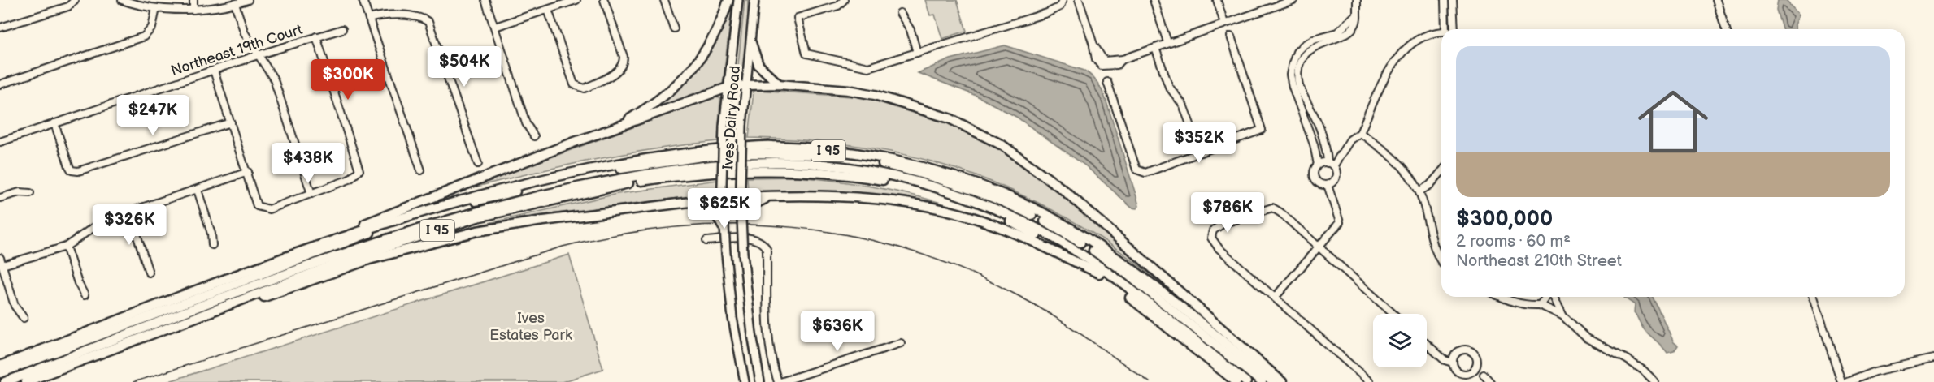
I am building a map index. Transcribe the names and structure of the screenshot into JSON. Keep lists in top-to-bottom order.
{
  "streets": {
    "highway": ["I 95"],
    "main road": ["Ives Dairy Road"],
    "street": ["Northeast 19th Court"]
  },
  "parks": ["Ives Estates Park"],
  "page": {
    "list": [
      {
        "name": "$300,000",
        "note": "2 rooms · 60 m² · Northeast 210th Street"
      }
    ],
    "price": [
      "$504K",
      "$300K",
      "$247K",
      "$352K",
      "$438K",
      "$625K",
      "$786K",
      "$326K",
      "$636K"
    ]
  }
}
